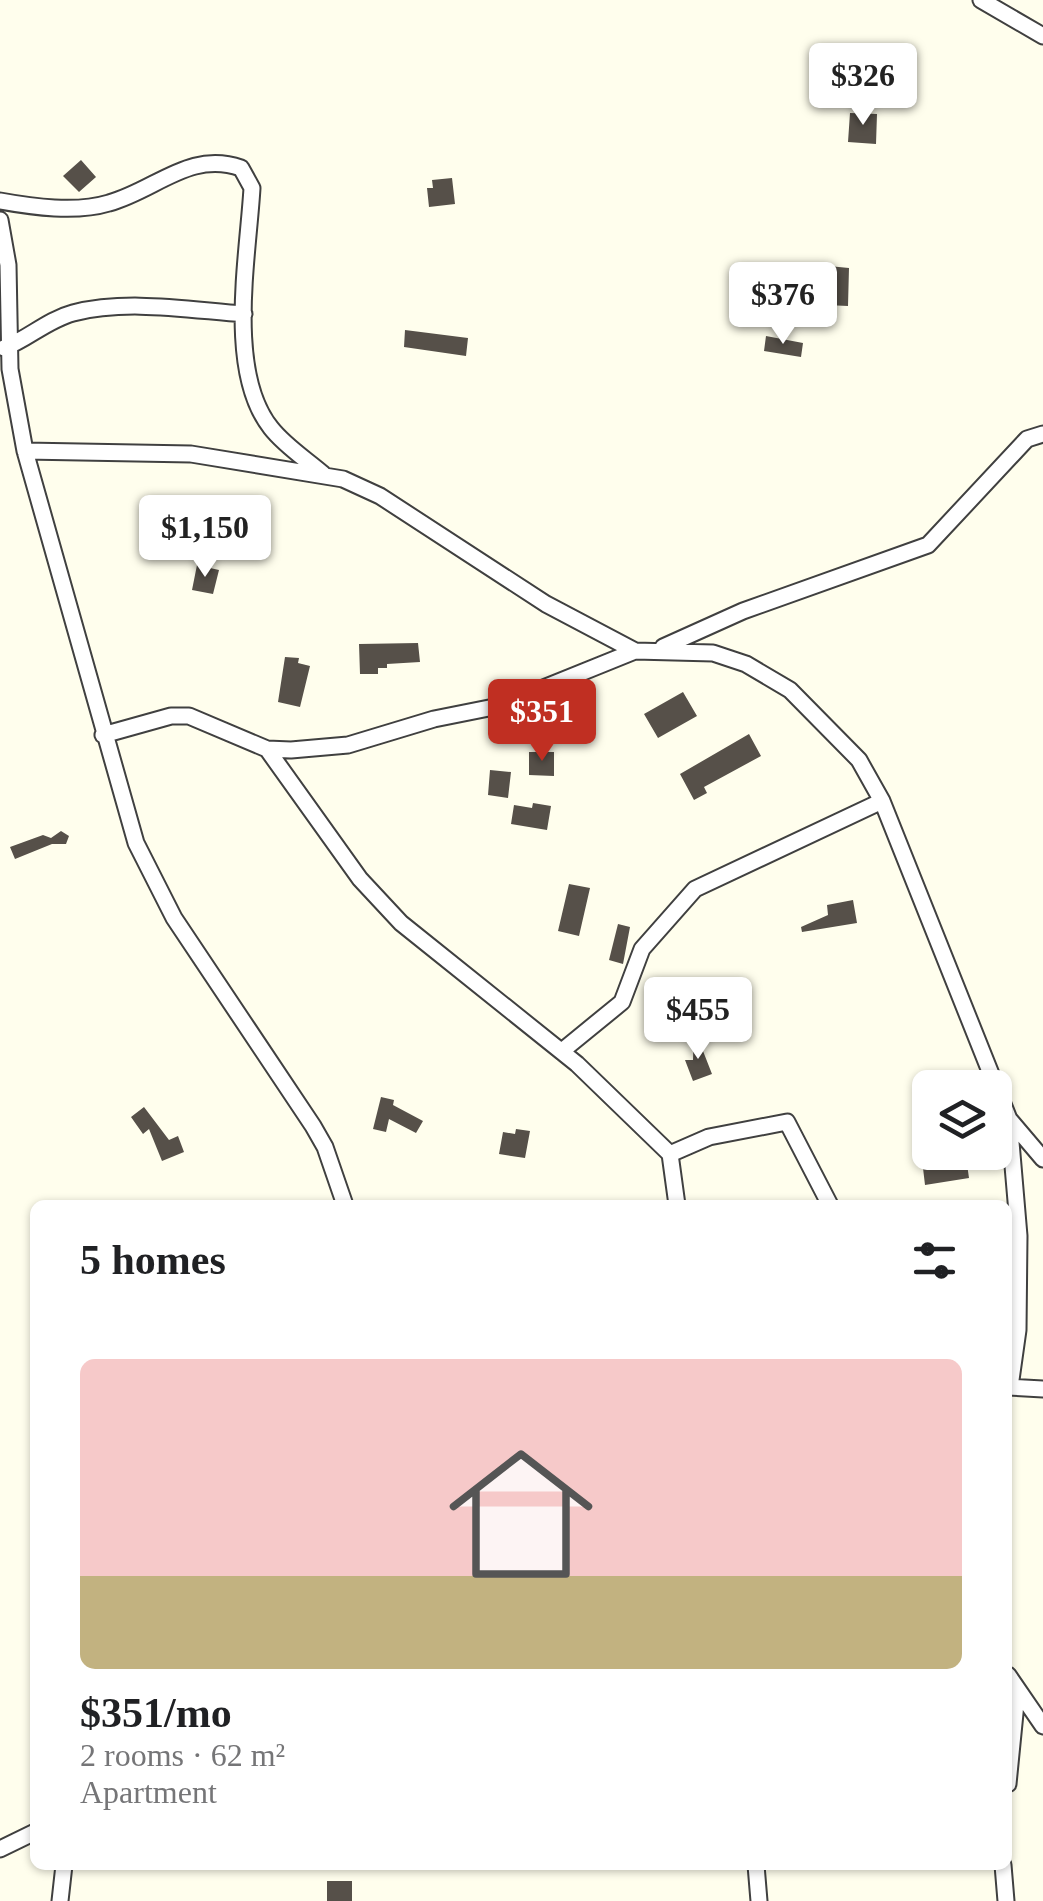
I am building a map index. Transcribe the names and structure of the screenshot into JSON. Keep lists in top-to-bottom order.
{
  "page": {
    "price": [
      "$326",
      "$376",
      "$1,150",
      "$351",
      "$455"
    ],
    "heading": "5 homes",
    "list": [
      {
        "name": "$351/mo",
        "note": "2 rooms · 62 m² · Apartment"
      }
    ]
  }
}
